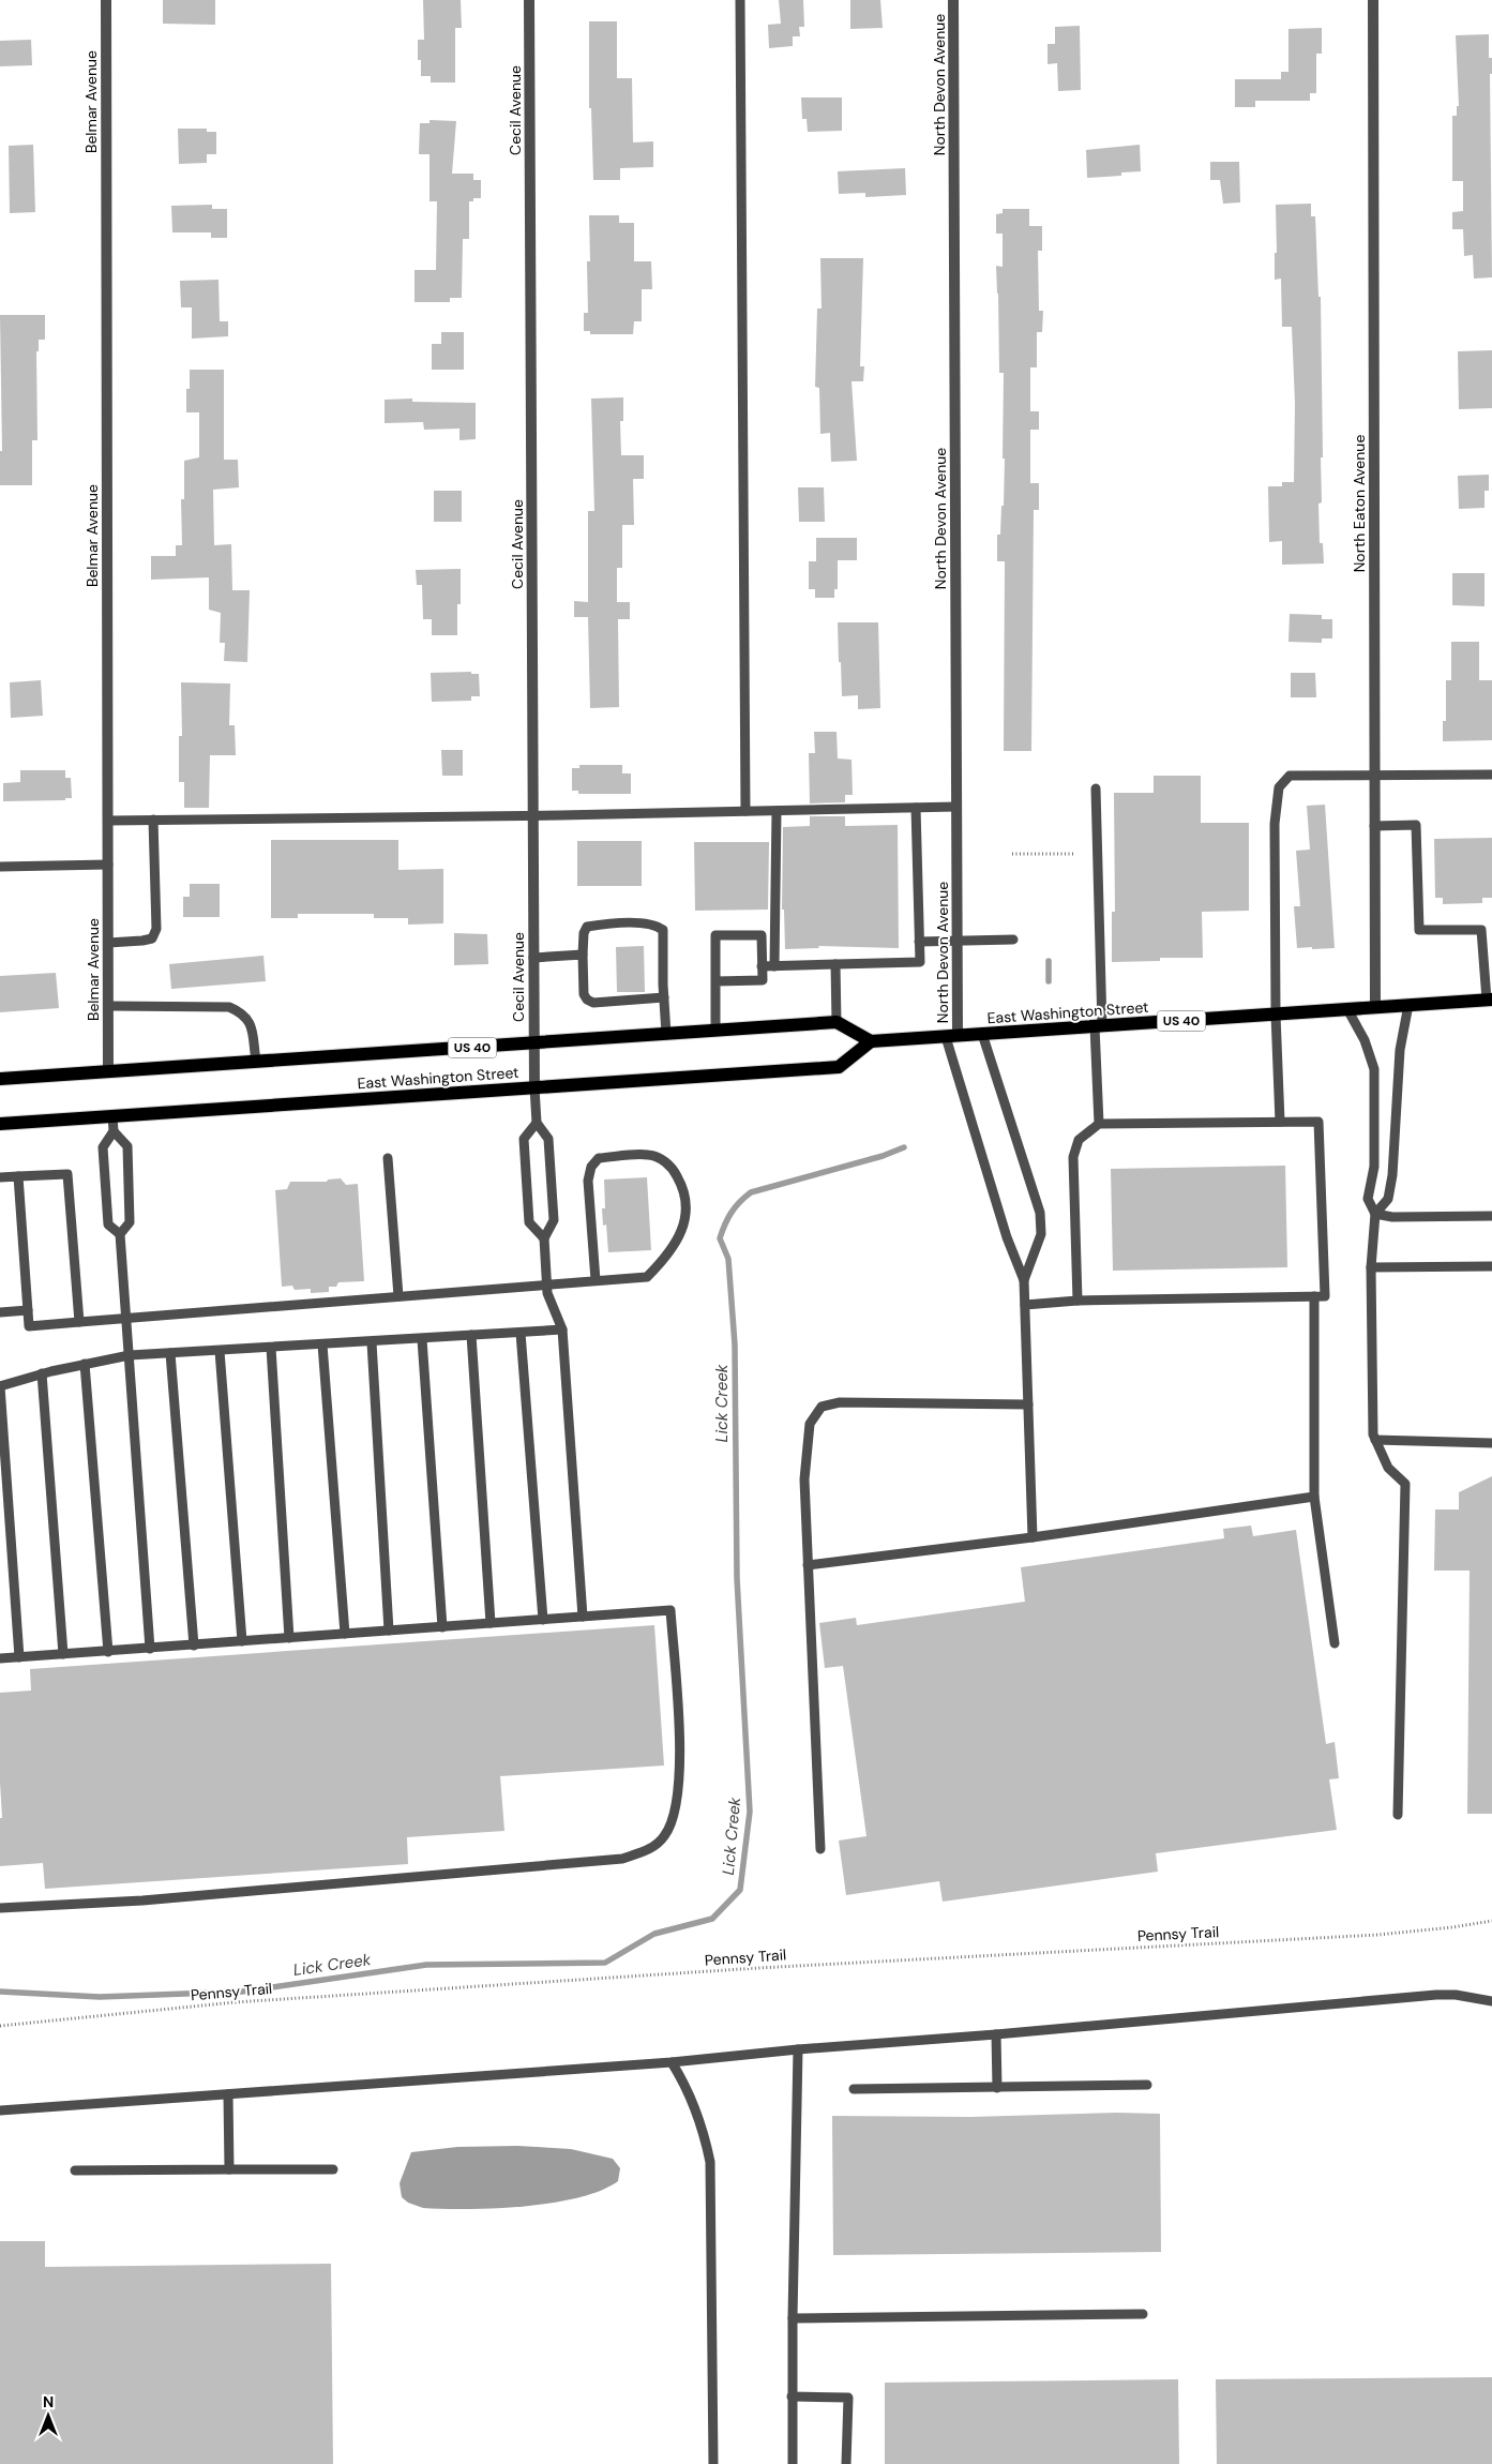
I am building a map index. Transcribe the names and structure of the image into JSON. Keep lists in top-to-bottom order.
{
  "streets": {
    "main road": ["East Washington Street", "US 40"],
    "street": [
      "North Devon Avenue",
      "Belmar Avenue",
      "Cecil Avenue",
      "North Eaton Avenue"
    ],
    "path": ["Pennsy Trail"]
  },
  "crossings": [
    ["North Devon Avenue", "East Washington Street"],
    ["Belmar Avenue", "East Washington Street"],
    ["Cecil Avenue", "East Washington Street"],
    ["North Eaton Avenue", "East Washington Street"]
  ],
  "water": ["Lick Creek"],
  "north": "top"
}
